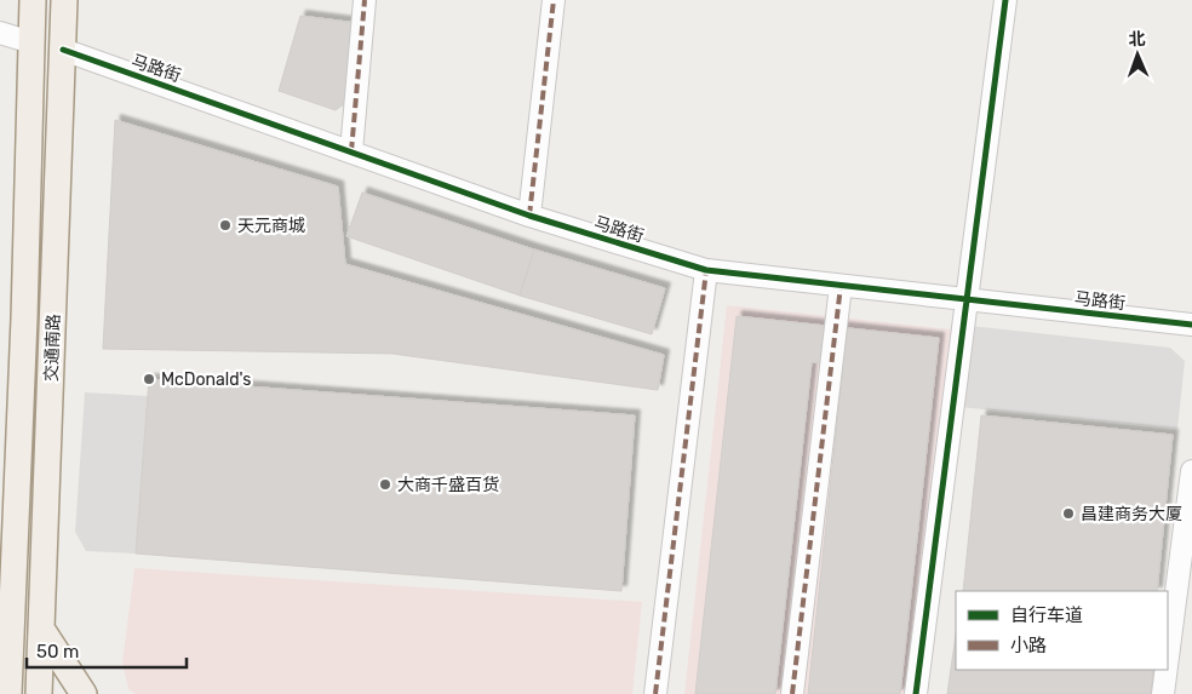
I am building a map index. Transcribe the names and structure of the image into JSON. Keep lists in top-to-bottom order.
{
  "streets": {
    "main road": ["交通南路"],
    "street": ["马路街"]
  },
  "crossings": [
    ["马路街", "交通南路"]
  ],
  "places": [
    "天元商城",
    "McDonald's",
    "大商千盛百货",
    "昌建商务大厦"
  ],
  "legend": ["自行车道", "小路"],
  "scale_bar": "50 m",
  "north": "top"
}
